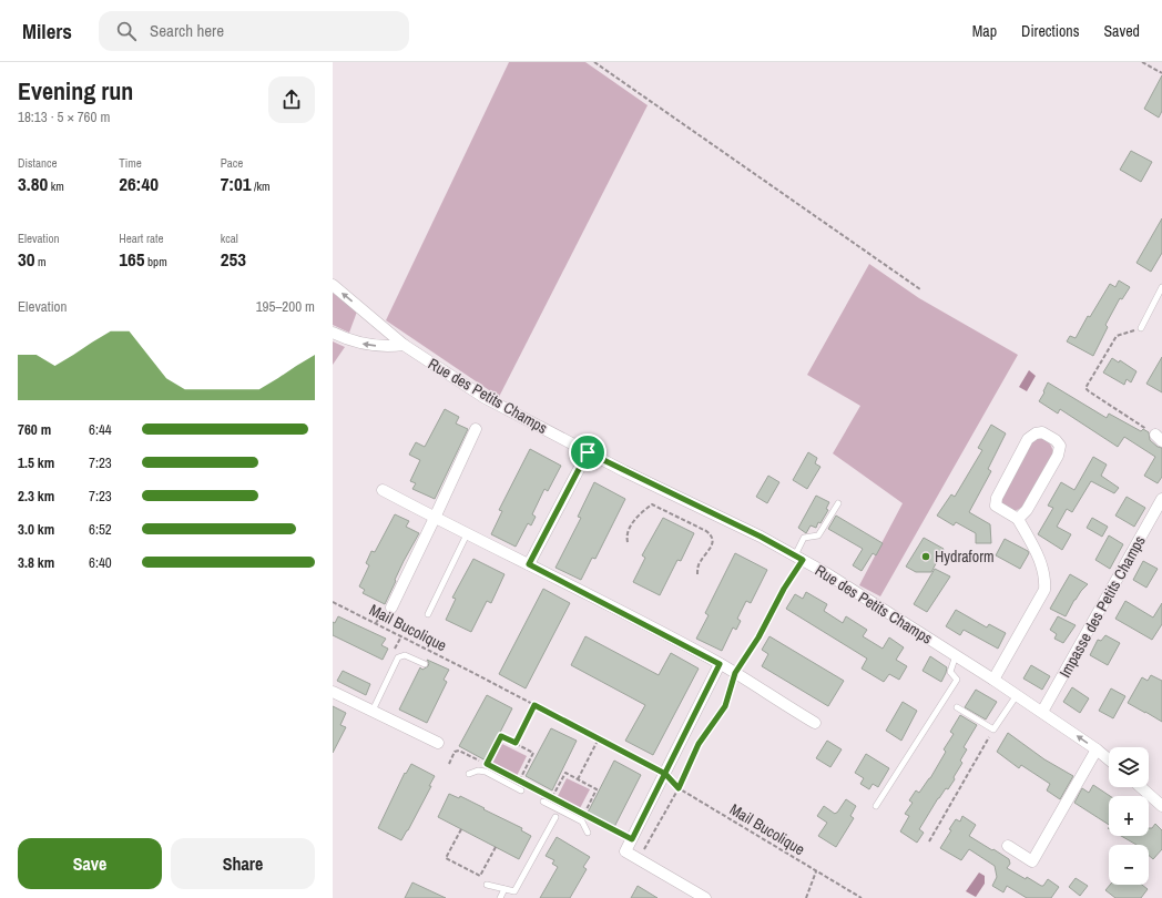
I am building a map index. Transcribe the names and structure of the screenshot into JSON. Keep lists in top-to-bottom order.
{
  "streets": {
    "street": ["Rue des Petits Champs", "Impasse des Petits Champs"],
    "path": ["Mail Bucolique"]
  },
  "crossings": [
    ["Rue des Petits Champs", "Impasse des Petits Champs"]
  ],
  "places": ["Hydraform"],
  "page": {
    "header": "Milers",
    "search": "Search here",
    "nav": ["Map", "Directions", "Saved"],
    "heading": ["Evening run", "18:13 · 5 × 760 m"],
    "stats": [
      ["Distance", "3.80 km"],
      ["Time", "26:40"],
      ["Pace", "7:01 /km"],
      ["Elevation", "30 m"],
      ["Heart rate", "165 bpm"],
      ["kcal", "253"]
    ],
    "chart": ["Elevation", "195–200 m"],
    "list": [
      {
        "name": "760 m",
        "note": "6:44"
      },
      {
        "name": "1.5 km",
        "note": "7:23"
      },
      {
        "name": "2.3 km",
        "note": "7:23"
      },
      {
        "name": "3.0 km",
        "note": "6:52"
      },
      {
        "name": "3.8 km",
        "note": "6:40"
      }
    ],
    "map_buttons": ["+", "−"],
    "buttons": ["Save", "Share"]
  }
}
